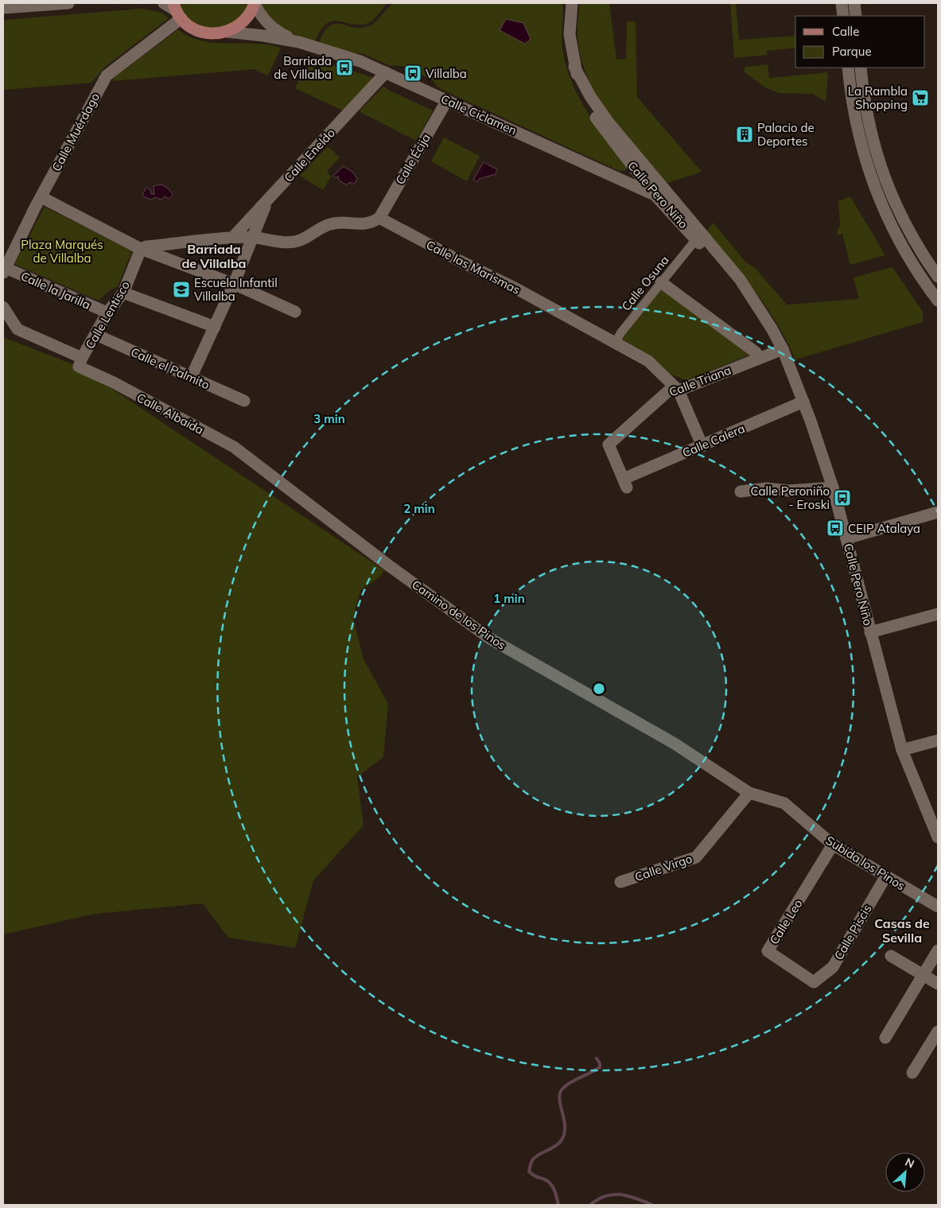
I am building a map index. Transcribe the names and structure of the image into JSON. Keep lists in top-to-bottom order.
{
  "streets": {
    "street": [
      "Calle Ciclamen",
      "Calle Muérdago",
      "Calle Eneldo",
      "Calle Écija",
      "Calle Pero Niño",
      "Calle las Marismas",
      "Calle Osuna",
      "Calle la Jarilla",
      "Calle Lentisco",
      "Calle el Palmito",
      "Calle Triana",
      "Calle Albaida",
      "Calle Calera",
      "Camino de los Pinos",
      "Subida los Pinos",
      "Calle Virgo",
      "Calle Leo",
      "Calle Piscis"
    ]
  },
  "crossings": [
    ["Calle Ciclamen", "Calle Eneldo"],
    ["Calle Ciclamen", "Calle Écija"],
    ["Calle Ciclamen", "Calle Pero Niño"],
    ["Calle Muérdago", "Calle la Jarilla"],
    ["Calle Écija", "Calle las Marismas"],
    ["Calle Pero Niño", "Calle Osuna"],
    ["Calle Pero Niño", "Calle Triana"],
    ["Calle Pero Niño", "Calle Calera"],
    ["Calle las Marismas", "Calle Osuna"],
    ["Calle las Marismas", "Calle Triana"],
    ["Calle la Jarilla", "Calle Lentisco"],
    ["Calle Lentisco", "Calle el Palmito"],
    ["Calle Lentisco", "Calle Albaida"],
    ["Calle Triana", "Calle Calera"],
    ["Calle Albaida", "Camino de los Pinos"],
    ["Camino de los Pinos", "Subida los Pinos"],
    ["Subida los Pinos", "Calle Virgo"],
    ["Subida los Pinos", "Calle Leo"],
    ["Subida los Pinos", "Calle Piscis"],
    ["Calle Leo", "Calle Piscis"]
  ],
  "districts": ["Barriada de Villalba", "Casas de Sevilla"],
  "parks": ["Plaza Marqués de Villalba"],
  "places": {
    "bus stop": [
      "Barriada de Villalba",
      "Villalba",
      "Calle Peroniño - Eroski",
      "CEIP Atalaya"
    ],
    "supermarket": ["La Rambla Shopping"],
    "building": ["Palacio de Deportes"],
    "school or university": ["Escuela Infantil Villalba"]
  },
  "legend": ["Calle", "Parque"],
  "north": "top right",
  "rings": ["3 min", "2 min", "1 min"]
}
